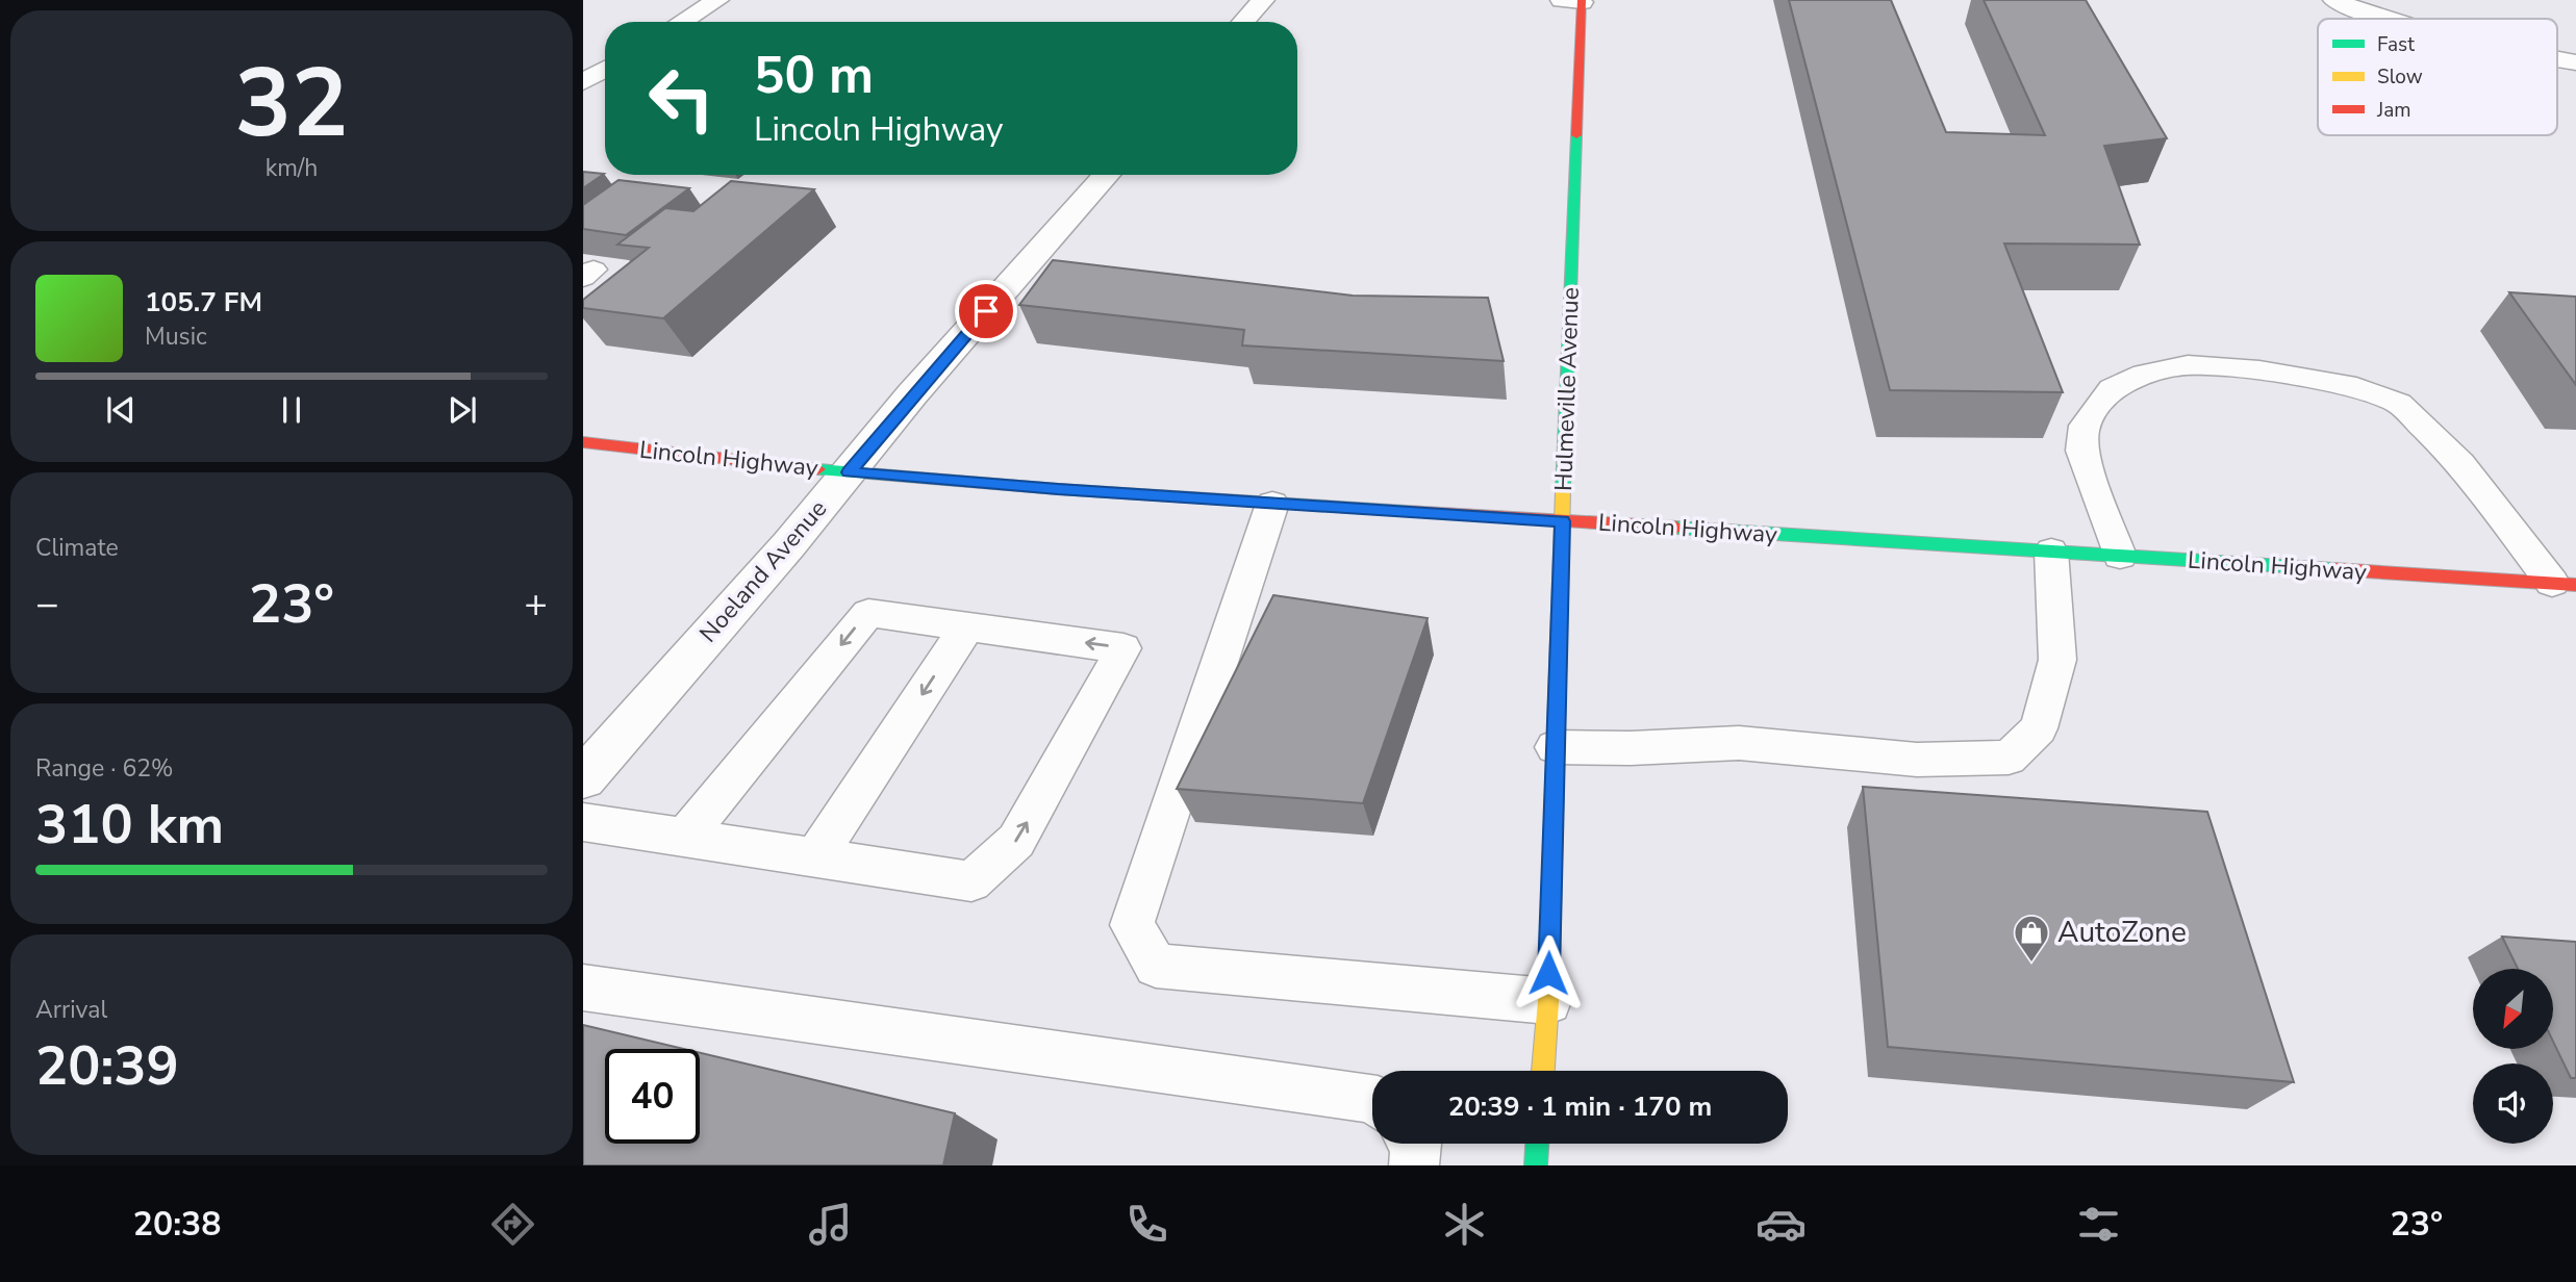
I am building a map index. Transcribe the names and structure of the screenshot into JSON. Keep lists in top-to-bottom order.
{
  "streets": {
    "main road": ["Hulmeville Avenue", "Lincoln Highway"],
    "street": ["Noeland Avenue"]
  },
  "crossings": [
    ["Hulmeville Avenue", "Lincoln Highway"],
    ["Lincoln Highway", "Noeland Avenue"]
  ],
  "places": {
    "shop": ["AutoZone"]
  },
  "legend": ["Fast", "Slow", "Jam"],
  "north": "bottom left",
  "page": {
    "tile": [
      ["32", "km/h"],
      "Climate",
      ["Range · 62%", "310 km"],
      ["Arrival", "20:39"]
    ],
    "turn": ["50 m", "Lincoln Highway"],
    "song": ["105.7 FM", "Music"],
    "heat": ["−", "23°", "+"],
    "limit": "40",
    "trip": "20:39 · 1 min · 170 m",
    "tabs": ["20:38", "23°"]
  }
}
